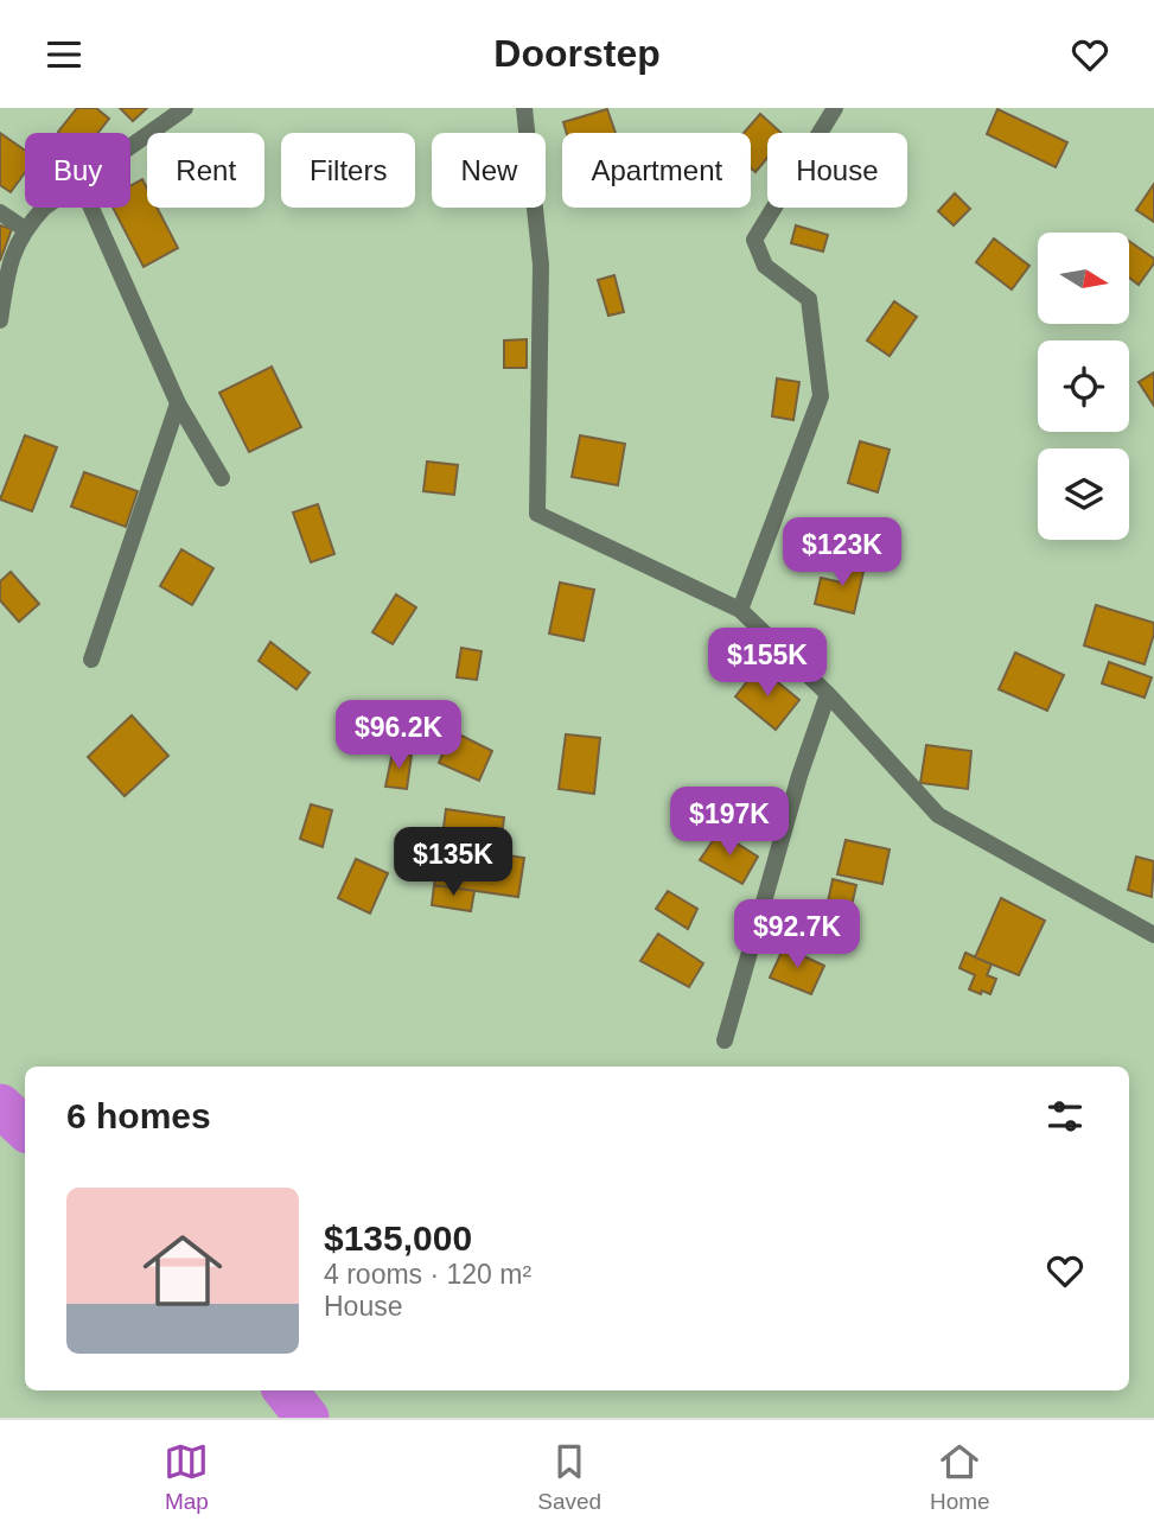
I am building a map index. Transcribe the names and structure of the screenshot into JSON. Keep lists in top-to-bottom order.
{
  "north": "right",
  "page": {
    "header": "Doorstep",
    "chip": [
      "Buy",
      "Rent",
      "Filters",
      "New",
      "Apartment",
      "House"
    ],
    "price": [
      "$123K",
      "$155K",
      "$96.2K",
      "$197K",
      "$135K",
      "$92.7K"
    ],
    "heading": "6 homes",
    "list": [
      {
        "name": "$135,000",
        "note": "4 rooms · 120 m² · House"
      }
    ],
    "tabs": ["Map", "Saved", "Home"]
  }
}
